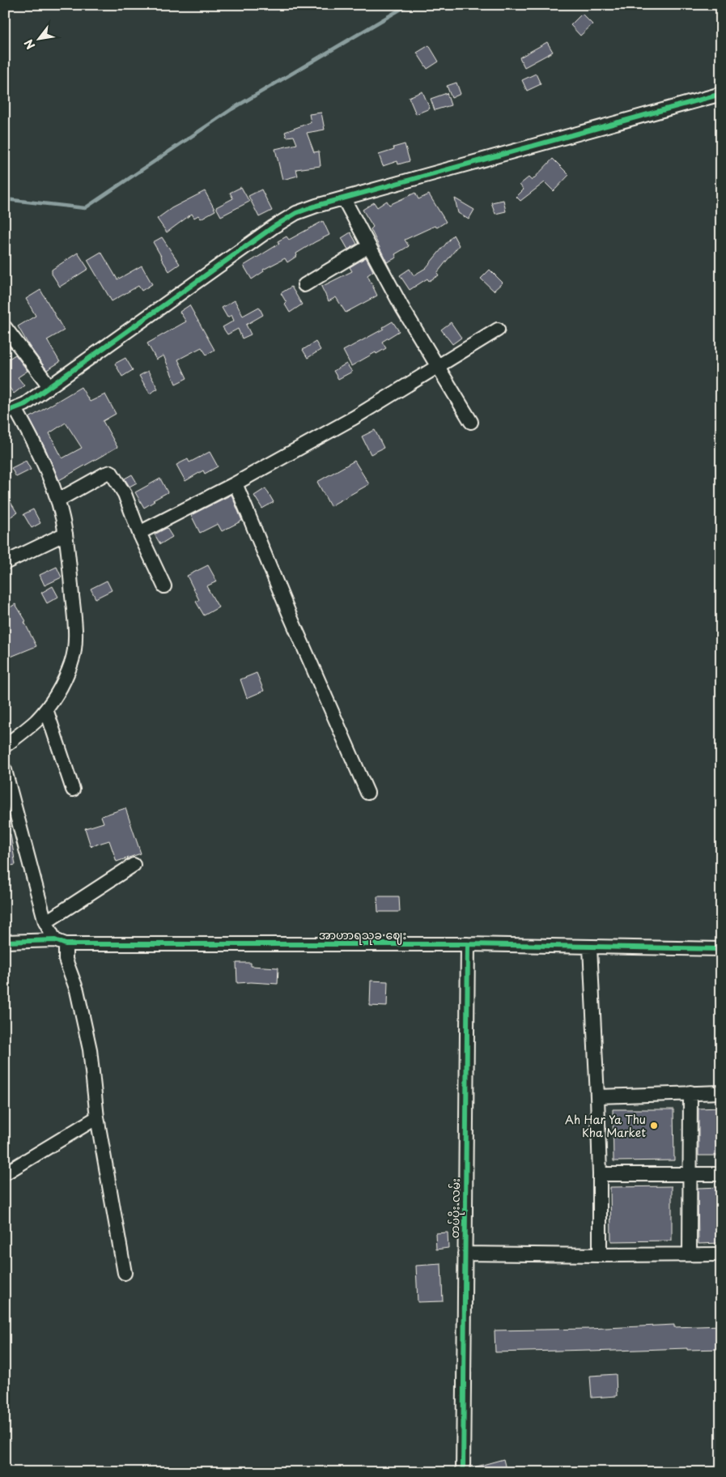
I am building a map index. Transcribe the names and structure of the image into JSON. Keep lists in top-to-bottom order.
{
  "streets": {
    "street": ["အာဟာရသုခ ဈေး", "တပ်ပိုး လမ်း"]
  },
  "crossings": [
    ["အာဟာရသုခ ဈေး", "တပ်ပိုး လမ်း"]
  ],
  "places": ["Ah Har Ya Thu Kha Market"],
  "north": "bottom left"
}
